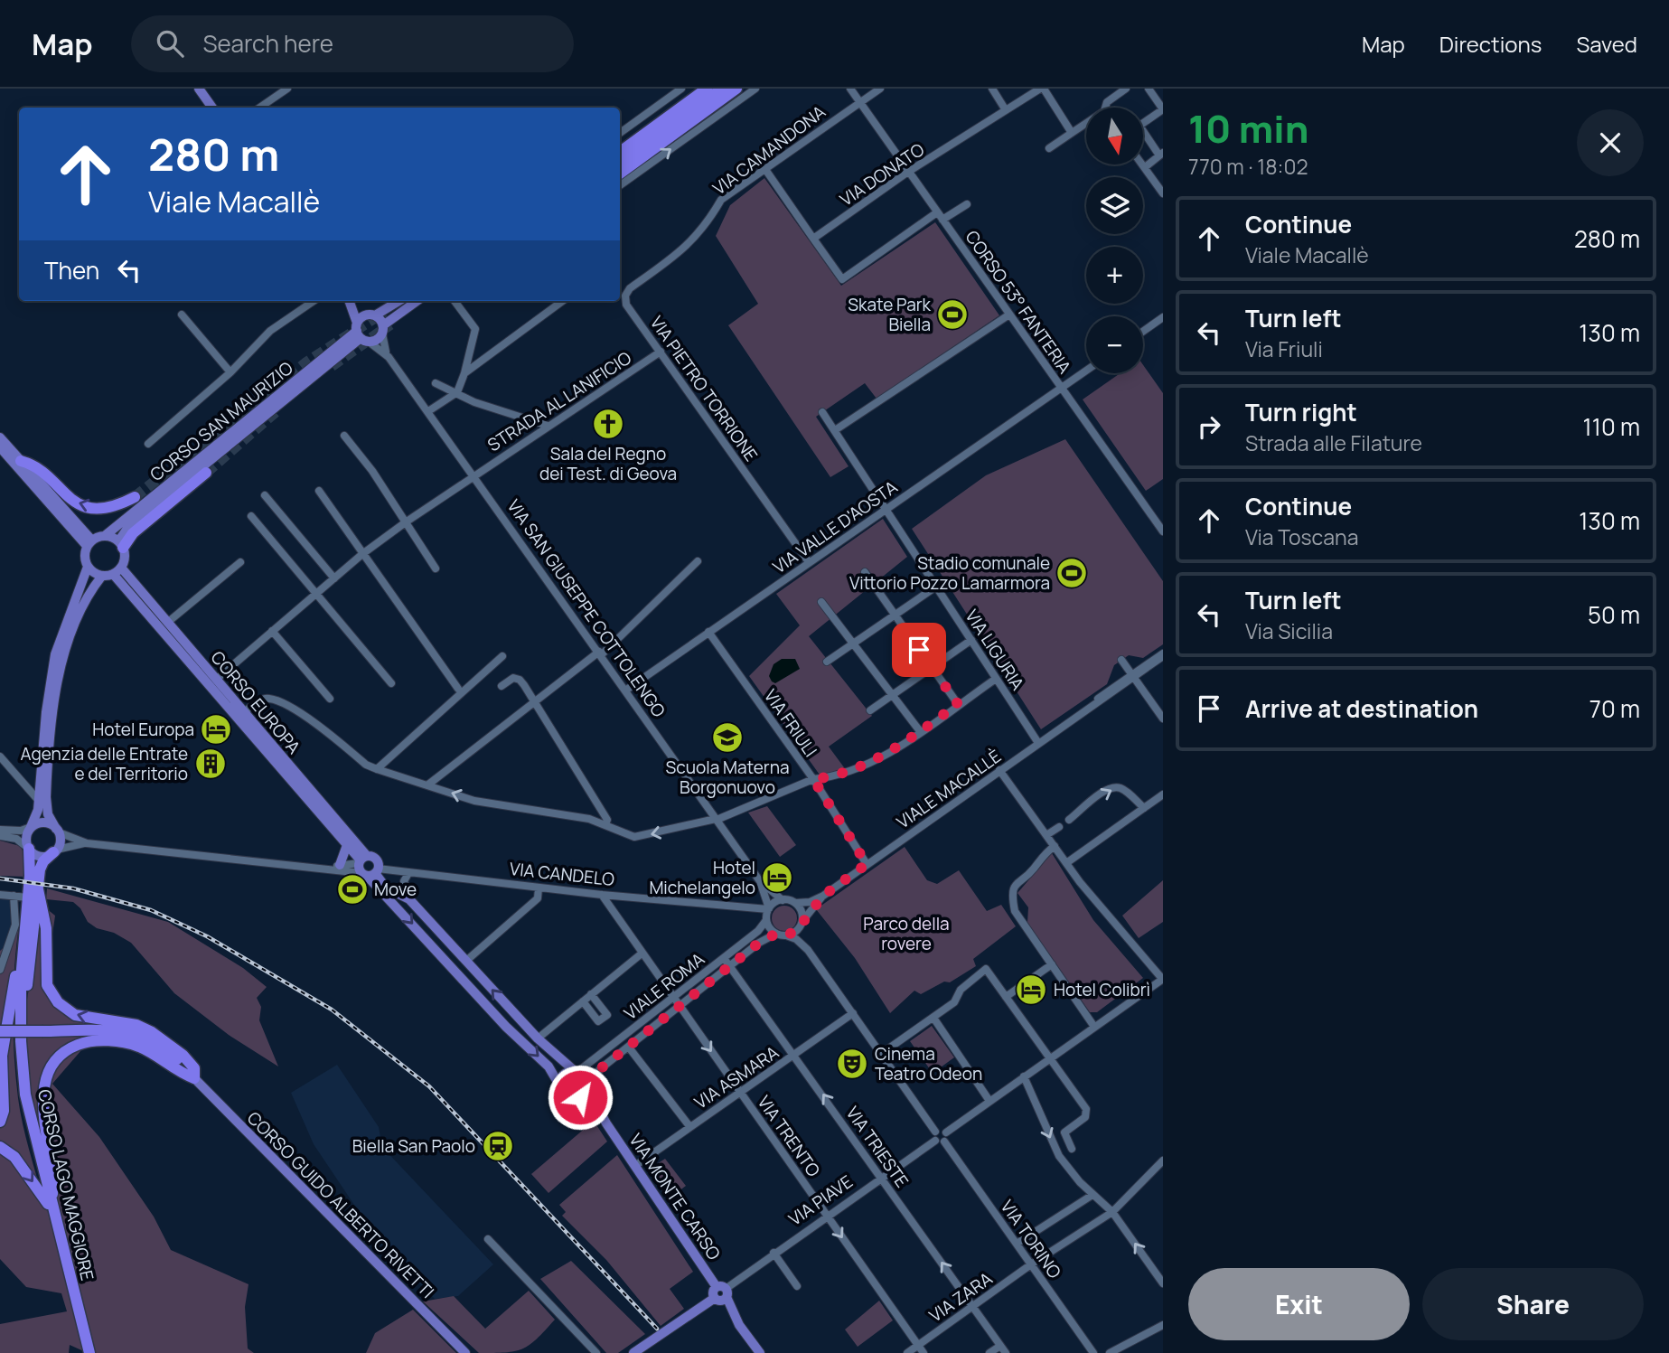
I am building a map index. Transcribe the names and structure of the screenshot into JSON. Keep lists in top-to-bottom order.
{
  "streets": {
    "highway": ["CORSO LAGO MAGGIORE"],
    "main road": [
      "CORSO SAN MAURIZIO",
      "CORSO EUROPA",
      "VIA MONTE CARSO",
      "VIA PIAVE",
      "CORSO GUIDO ALBERTO RIVETTI"
    ],
    "street": [
      "VIA CAMANDONA",
      "VIA DONATO",
      "CORSO 53° FANTERIA",
      "VIA PIETRO TORRIONE",
      "STRADA AL LANIFICIO",
      "VIA VALLE D'AOSTA",
      "VIA SAN GIUSEPPE COTTOLENGO",
      "VIA LIGURIA",
      "VIA FRIULI",
      "VIALE MACALLÈ",
      "VIA CANDELO",
      "VIALE ROMA",
      "VIA ASMARA",
      "VIA TRENTO",
      "VIA TRIESTE",
      "VIA TORINO",
      "VIA ZARA"
    ]
  },
  "crossings": [
    ["VIA CAMANDONA", "CORSO 53° FANTERIA"],
    ["VIA CAMANDONA", "VIA PIETRO TORRIONE"],
    ["VIA DONATO", "CORSO 53° FANTERIA"],
    ["CORSO 53° FANTERIA", "VIA VALLE D'AOSTA"],
    ["VIA PIETRO TORRIONE", "STRADA AL LANIFICIO"],
    ["VIA PIETRO TORRIONE", "VIA VALLE D'AOSTA"],
    ["STRADA AL LANIFICIO", "VIA SAN GIUSEPPE COTTOLENGO"],
    ["STRADA AL LANIFICIO", "CORSO EUROPA"],
    ["CORSO SAN MAURIZIO", "VIA SAN GIUSEPPE COTTOLENGO"],
    ["CORSO SAN MAURIZIO", "CORSO EUROPA"],
    ["VIA VALLE D'AOSTA", "VIA SAN GIUSEPPE COTTOLENGO"],
    ["VIA VALLE D'AOSTA", "VIA LIGURIA"],
    ["VIA VALLE D'AOSTA", "VIA FRIULI"],
    ["VIA SAN GIUSEPPE COTTOLENGO", "VIALE MACALLÈ"],
    ["VIA SAN GIUSEPPE COTTOLENGO", "VIA CANDELO"],
    ["VIA SAN GIUSEPPE COTTOLENGO", "VIALE ROMA"],
    ["VIA LIGURIA", "VIALE MACALLÈ"],
    ["CORSO EUROPA", "VIA CANDELO"],
    ["VIA FRIULI", "VIALE MACALLÈ"],
    ["VIALE MACALLÈ", "VIA CANDELO"],
    ["VIALE MACALLÈ", "VIALE ROMA"],
    ["VIA CANDELO", "VIALE ROMA"],
    ["VIA CANDELO", "VIA TRENTO"],
    ["VIA CANDELO", "CORSO LAGO MAGGIORE"],
    ["VIALE ROMA", "VIA TRENTO"],
    ["VIALE ROMA", "VIA TRIESTE"],
    ["VIALE ROMA", "VIA MONTE CARSO"],
    ["VIA ASMARA", "VIA TRENTO"],
    ["VIA ASMARA", "VIA TRIESTE"],
    ["VIA ASMARA", "VIA MONTE CARSO"],
    ["VIA TRENTO", "VIA PIAVE"],
    ["VIA TRENTO", "VIA ZARA"],
    ["VIA TRIESTE", "VIA PIAVE"],
    ["VIA TRIESTE", "VIA ZARA"],
    ["VIA MONTE CARSO", "VIA PIAVE"],
    ["VIA TORINO", "VIA ZARA"]
  ],
  "one_way": ["VIA TRIESTE"],
  "parks": ["Parco della rovere"],
  "places": {
    "sports": ["Skate Park Biella", "Stadio comunale Vittorio Pozzo Lamarmora", "Move"],
    "church": ["Sala del Regno dei Test. di Geova"],
    "hotel": ["Hotel Europa", "Hotel Michelangelo", "Hotel Colibrì"],
    "school or university": ["Scuola Materna Borgonuovo"],
    "building": ["Agenzia delle Entrate e del Territorio"],
    "theatre": ["Cinema Teatro Odeon"],
    "station": ["Biella San Paolo"]
  },
  "north": "bottom",
  "page": {
    "header": "Map",
    "search": "Search here",
    "nav": ["Map", "Directions", "Saved"],
    "heading": ["10 min", "770 m · 18:02"],
    "map_buttons": ["+", "−"],
    "turn": ["280 m", "Viale Macallè"],
    "list": [
      {
        "name": "Continue",
        "note": "Viale Macallè",
        "value": "280 m"
      },
      {
        "name": "Turn left",
        "note": "Via Friuli",
        "value": "130 m"
      },
      {
        "name": "Turn right",
        "note": "Strada alle Filature",
        "value": "110 m"
      },
      {
        "name": "Continue",
        "note": "Via Toscana",
        "value": "130 m"
      },
      {
        "name": "Turn left",
        "note": "Via Sicilia",
        "value": "50 m"
      },
      {
        "name": "Arrive at destination",
        "value": "70 m"
      }
    ],
    "then": "Then",
    "buttons": ["Exit", "Share"]
  }
}
